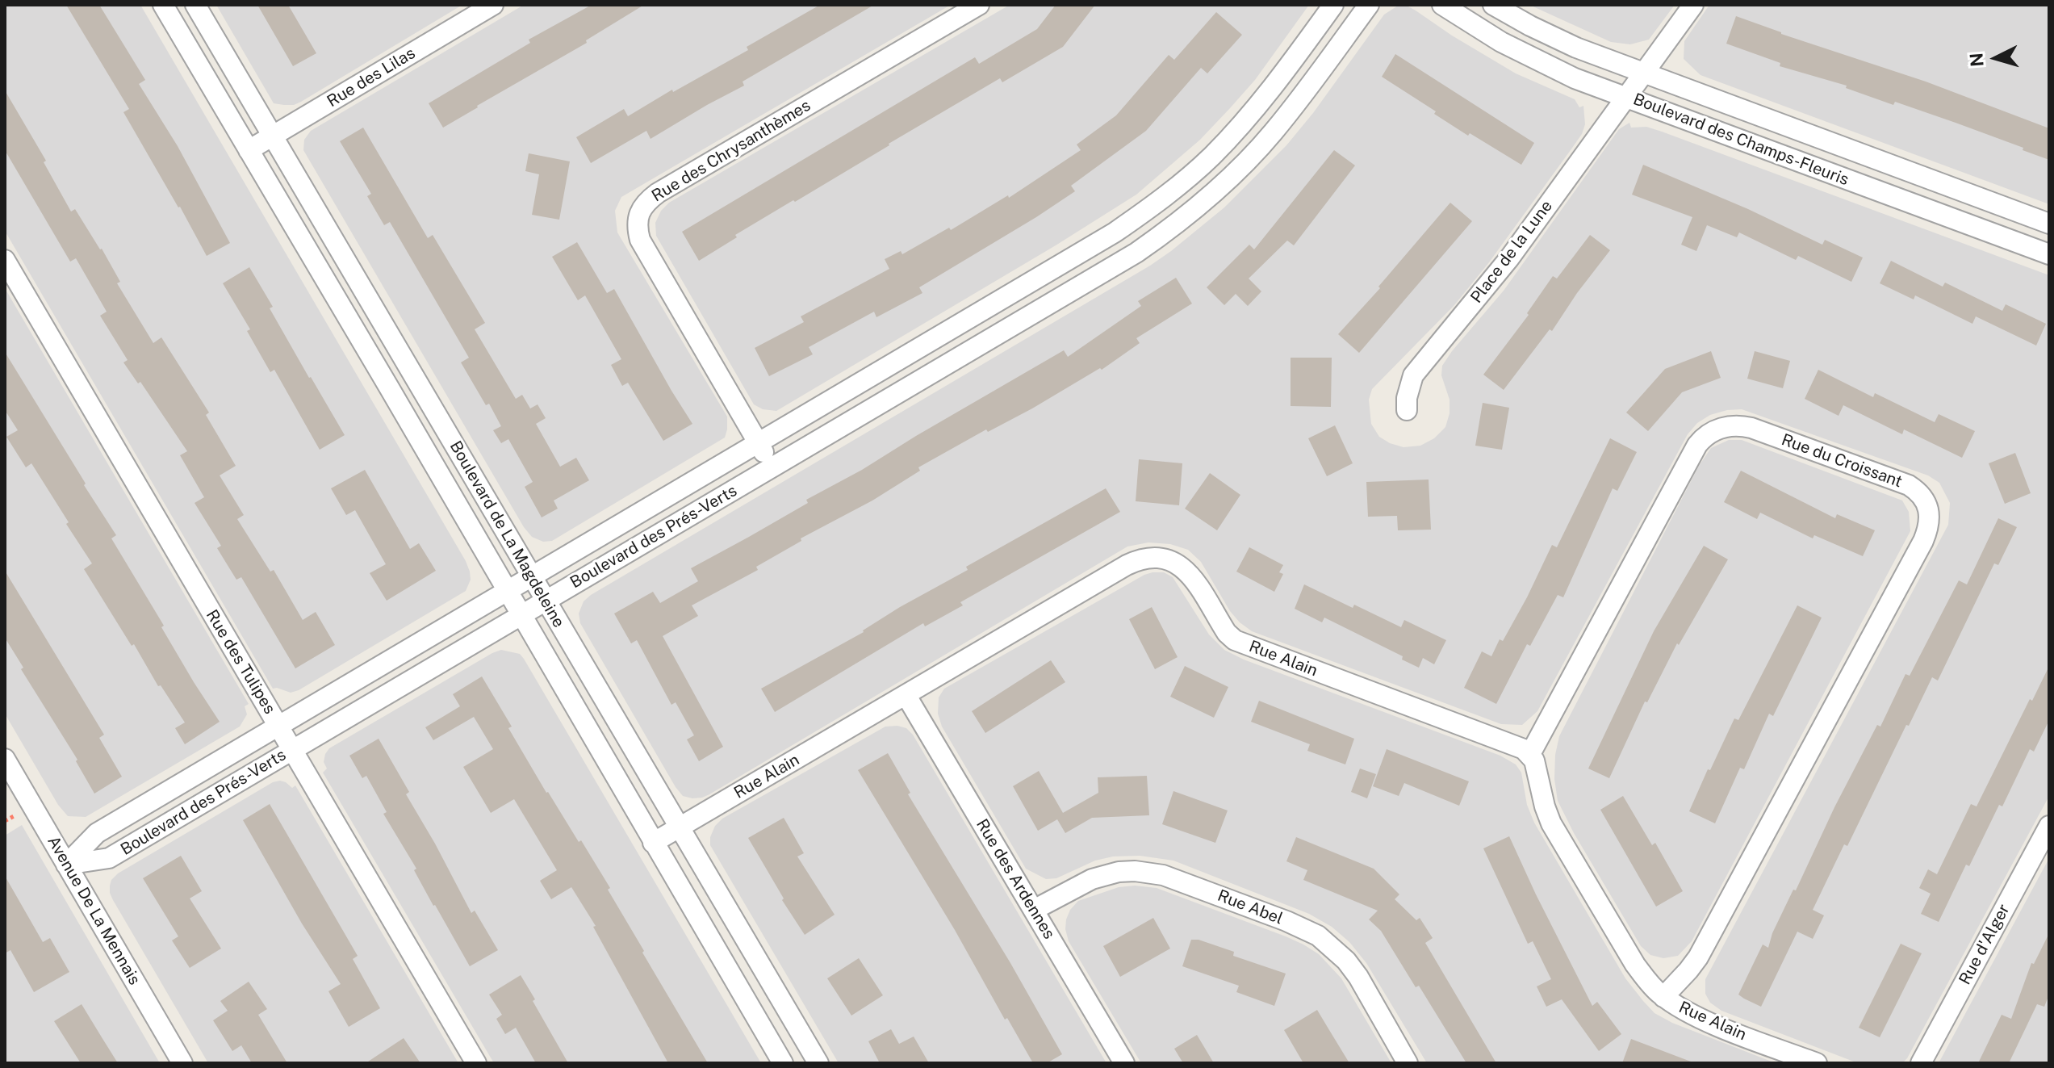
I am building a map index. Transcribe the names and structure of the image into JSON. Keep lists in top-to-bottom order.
{
  "streets": {
    "street": [
      "Rue des Lilas",
      "Boulevard des Champs-Fleuris",
      "Rue des Chrysanthèmes",
      "Place de la Lune",
      "Rue du Croissant",
      "Boulevard de La Magdeleine",
      "Boulevard des Prés-Verts",
      "Rue Alain",
      "Rue des Tulipes",
      "Rue des Ardennes",
      "Rue Abel",
      "Avenue De La Mennais",
      "Rue d'Alger"
    ]
  },
  "crossings": [
    ["Rue des Lilas", "Boulevard de La Magdeleine"],
    ["Boulevard des Champs-Fleuris", "Place de la Lune"],
    ["Rue des Chrysanthèmes", "Boulevard des Prés-Verts"],
    ["Rue du Croissant", "Rue Alain"],
    ["Boulevard de La Magdeleine", "Boulevard des Prés-Verts"],
    ["Boulevard de La Magdeleine", "Rue Alain"],
    ["Boulevard des Prés-Verts", "Rue des Tulipes"],
    ["Boulevard des Prés-Verts", "Avenue De La Mennais"],
    ["Rue Alain", "Rue des Ardennes"],
    ["Rue des Ardennes", "Rue Abel"]
  ],
  "north": "left"
}
